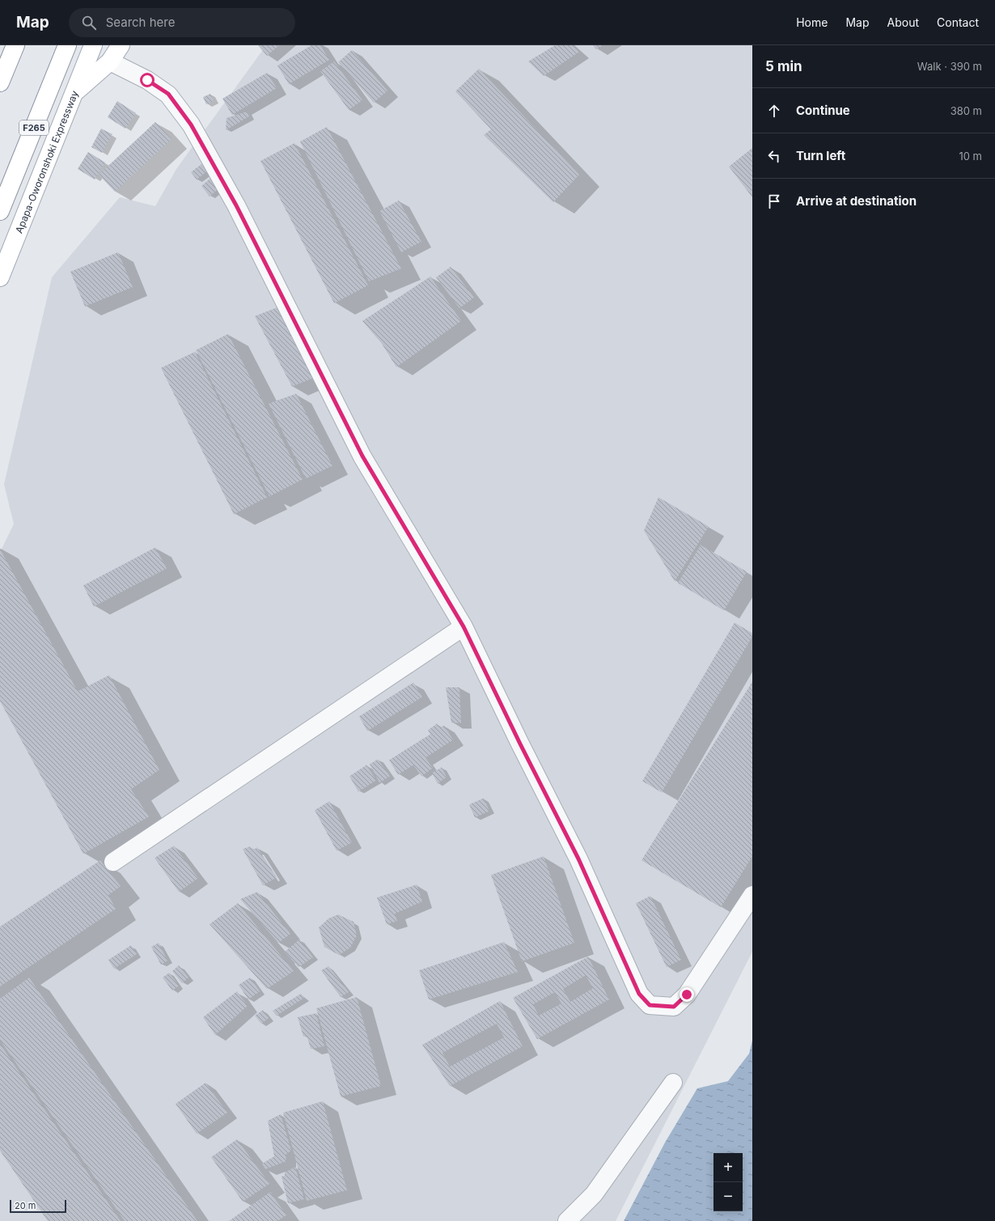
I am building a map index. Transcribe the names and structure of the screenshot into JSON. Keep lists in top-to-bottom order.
{
  "streets": {
    "main road": ["F265", "Apapa-Oworonshoki Expressway"]
  },
  "scale_bar": "20 m",
  "page": {
    "header": "Map",
    "search": "Search here",
    "nav": [
      "Home",
      "Map",
      "About",
      "Contact"
    ],
    "heading": ["5 min", "Walk · 390 m"],
    "list": [
      ["Continue", "380 m"],
      ["Turn left", "10 m"],
      "Arrive at destination"
    ],
    "map_buttons": ["+", "−"],
    "scale": "20 m"
  }
}
